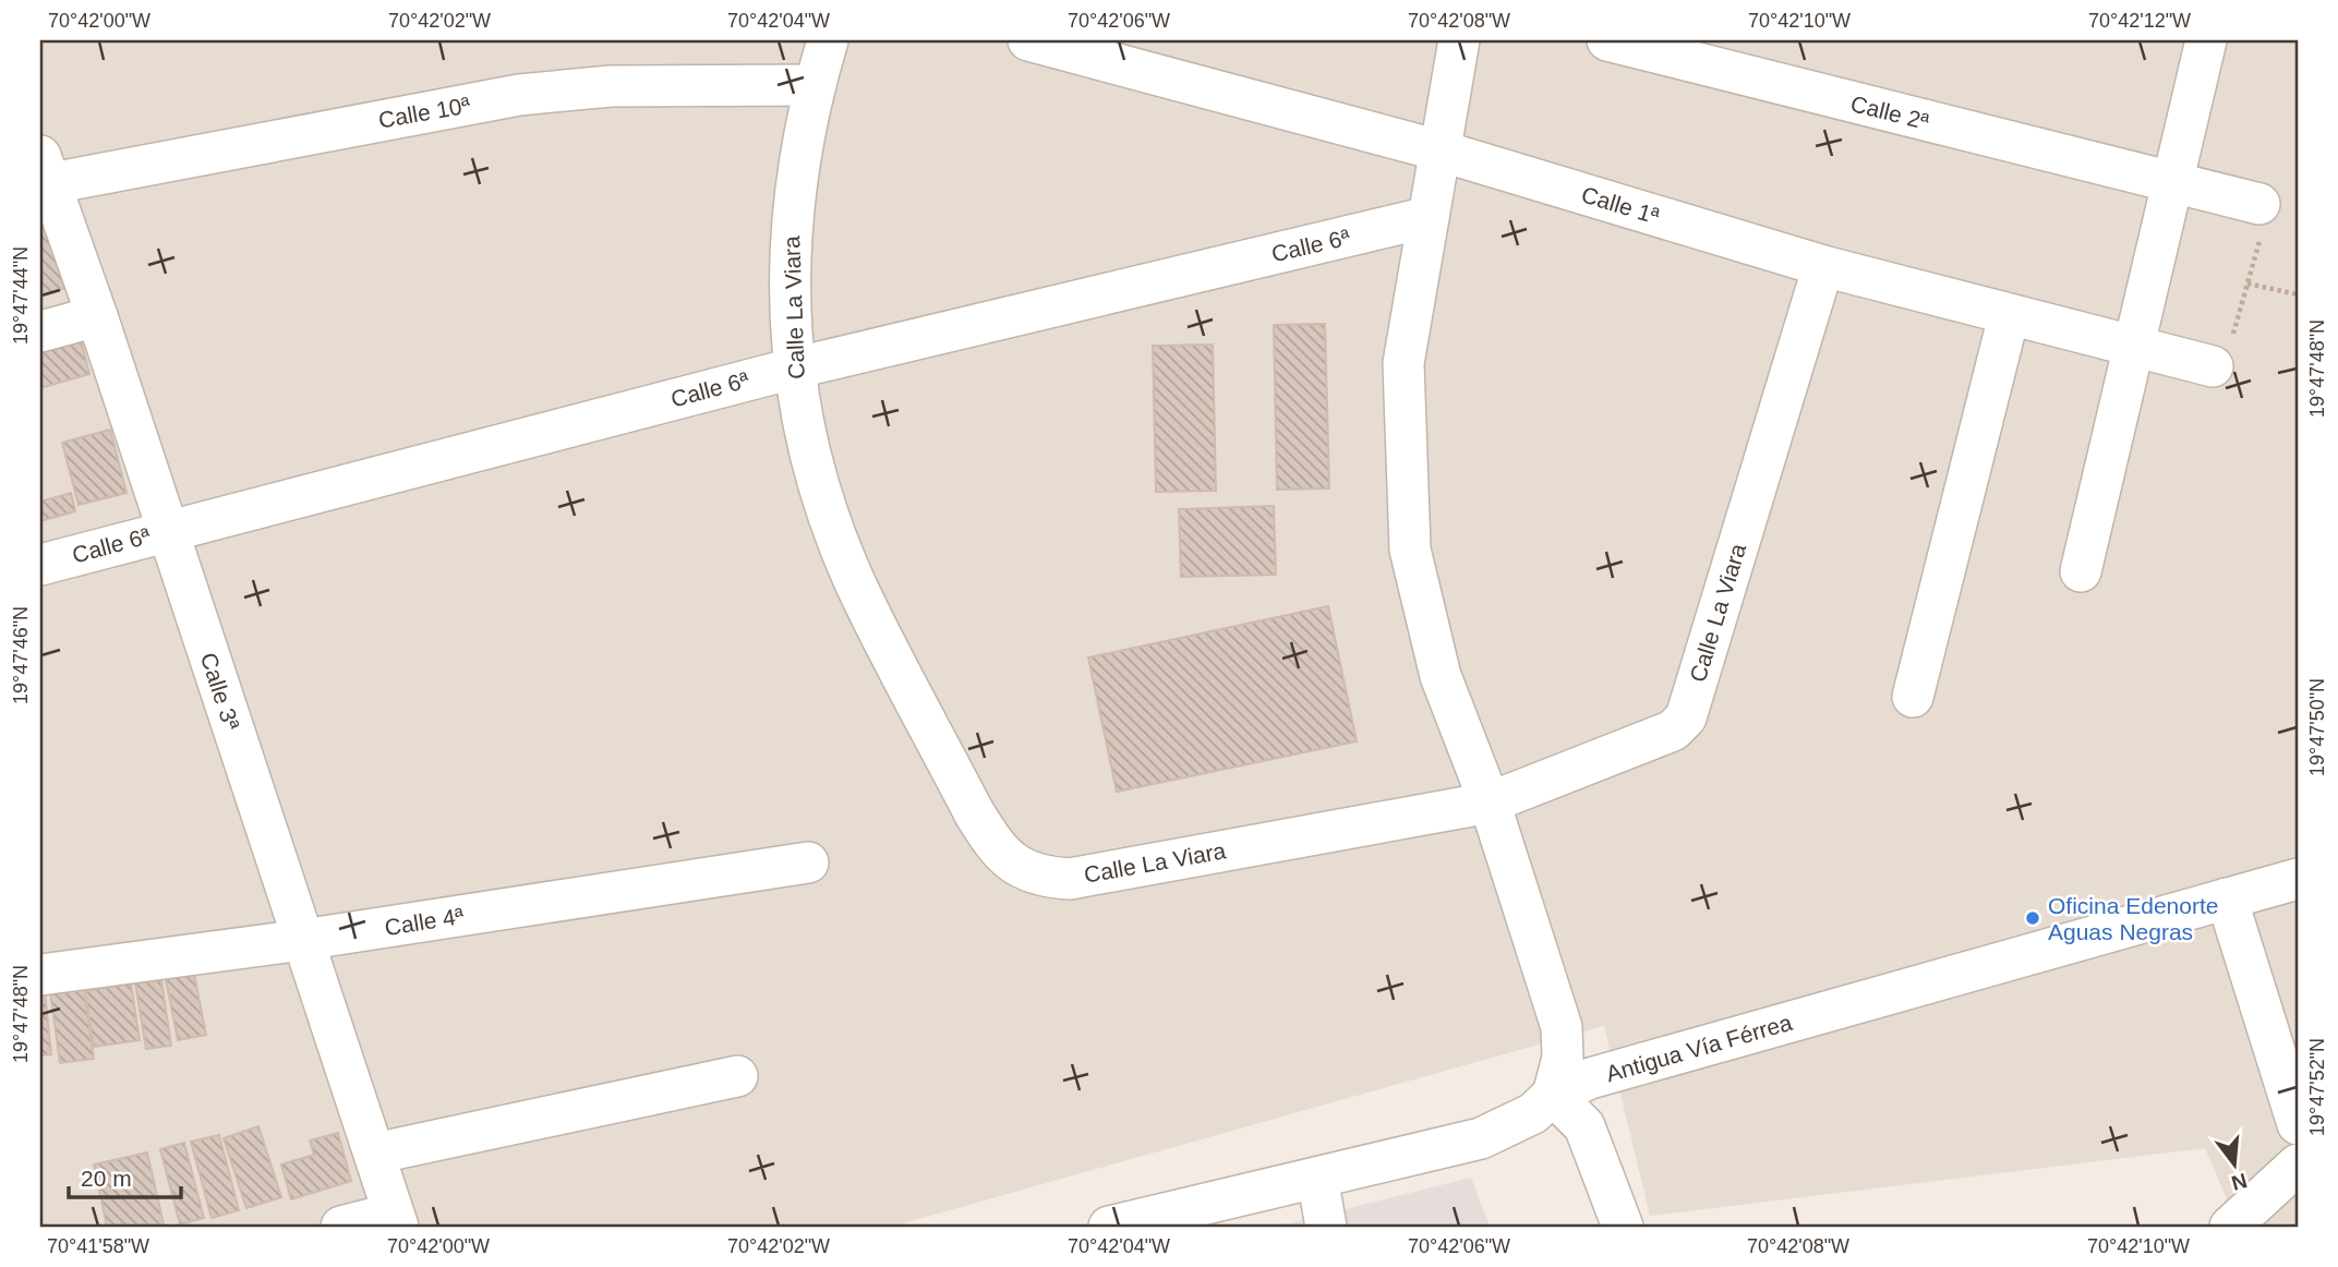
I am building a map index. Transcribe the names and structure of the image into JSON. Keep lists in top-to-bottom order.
{
  "streets": {
    "street": [
      "Calle 10ª",
      "Calle 2ª",
      "Calle 1ª",
      "Calle 6ª",
      "Calle La Viara",
      "Calle 3ª",
      "Calle 4ª",
      "Antigua Vía Férrea"
    ]
  },
  "crossings": [
    ["Calle 10ª", "Calle La Viara"],
    ["Calle 10ª", "Calle 3ª"],
    ["Calle 1ª", "Calle La Viara"],
    ["Calle 6ª", "Calle La Viara"],
    ["Calle 6ª", "Calle 3ª"],
    ["Calle 3ª", "Calle 4ª"]
  ],
  "places": ["Oficina Edenorte Aguas Negras"],
  "scale_bar": "20 m",
  "north": "bottom",
  "coordinates": [
    "70°42'00\"W",
    "70°42'02\"W",
    "70°42'04\"W",
    "70°42'06\"W",
    "70°42'08\"W",
    "70°42'10\"W",
    "70°42'12\"W",
    "19°47'44\"N",
    "19°47'48\"N",
    "19°47'46\"N",
    "19°47'50\"N",
    "19°47'52\"N",
    "70°41'58\"W"
  ]
}
